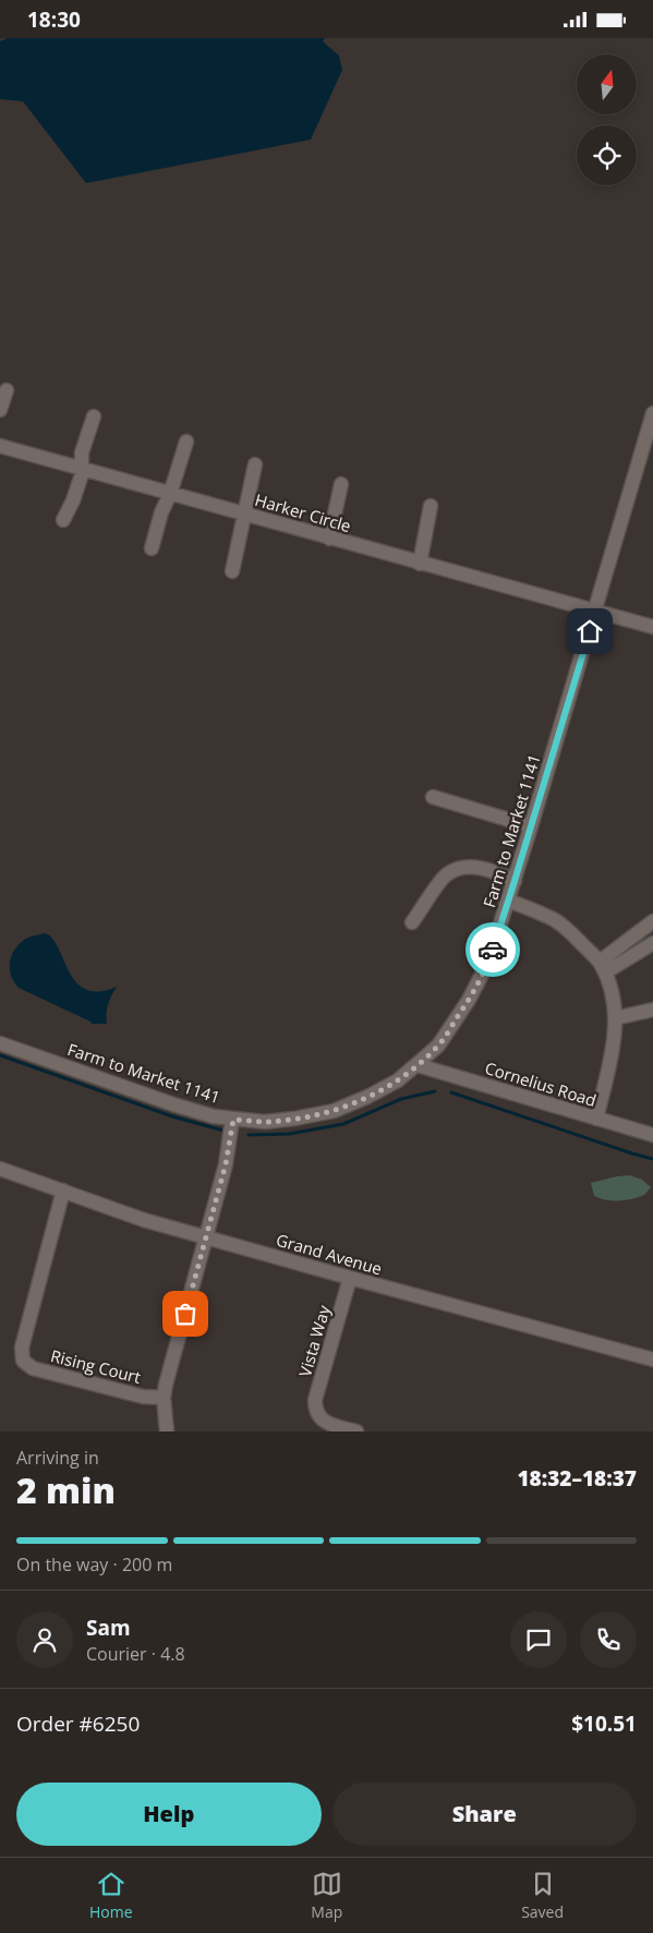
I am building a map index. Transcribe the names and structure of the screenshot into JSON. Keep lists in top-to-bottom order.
{
  "streets": {
    "street": [
      "Harker Circle",
      "Farm to Market 1141",
      "Cornelius Road",
      "Grand Avenue",
      "Vista Way",
      "Rising Court"
    ]
  },
  "crossings": [
    ["Harker Circle", "Farm to Market 1141"],
    ["Farm to Market 1141", "Cornelius Road"],
    ["Grand Avenue", "Vista Way"],
    ["Grand Avenue", "Rising Court"]
  ],
  "north": "top",
  "page": {
    "status": "18:30",
    "heading": ["2 min", "Arriving in", "18:32–18:37"],
    "panel": [
      "Sam",
      "Courier · 4.8",
      "Order #6250",
      "$10.51"
    ],
    "bar": "On the way · 200 m",
    "buttons": ["Help", "Share"],
    "tabs": ["Home", "Map", "Saved"]
  }
}
